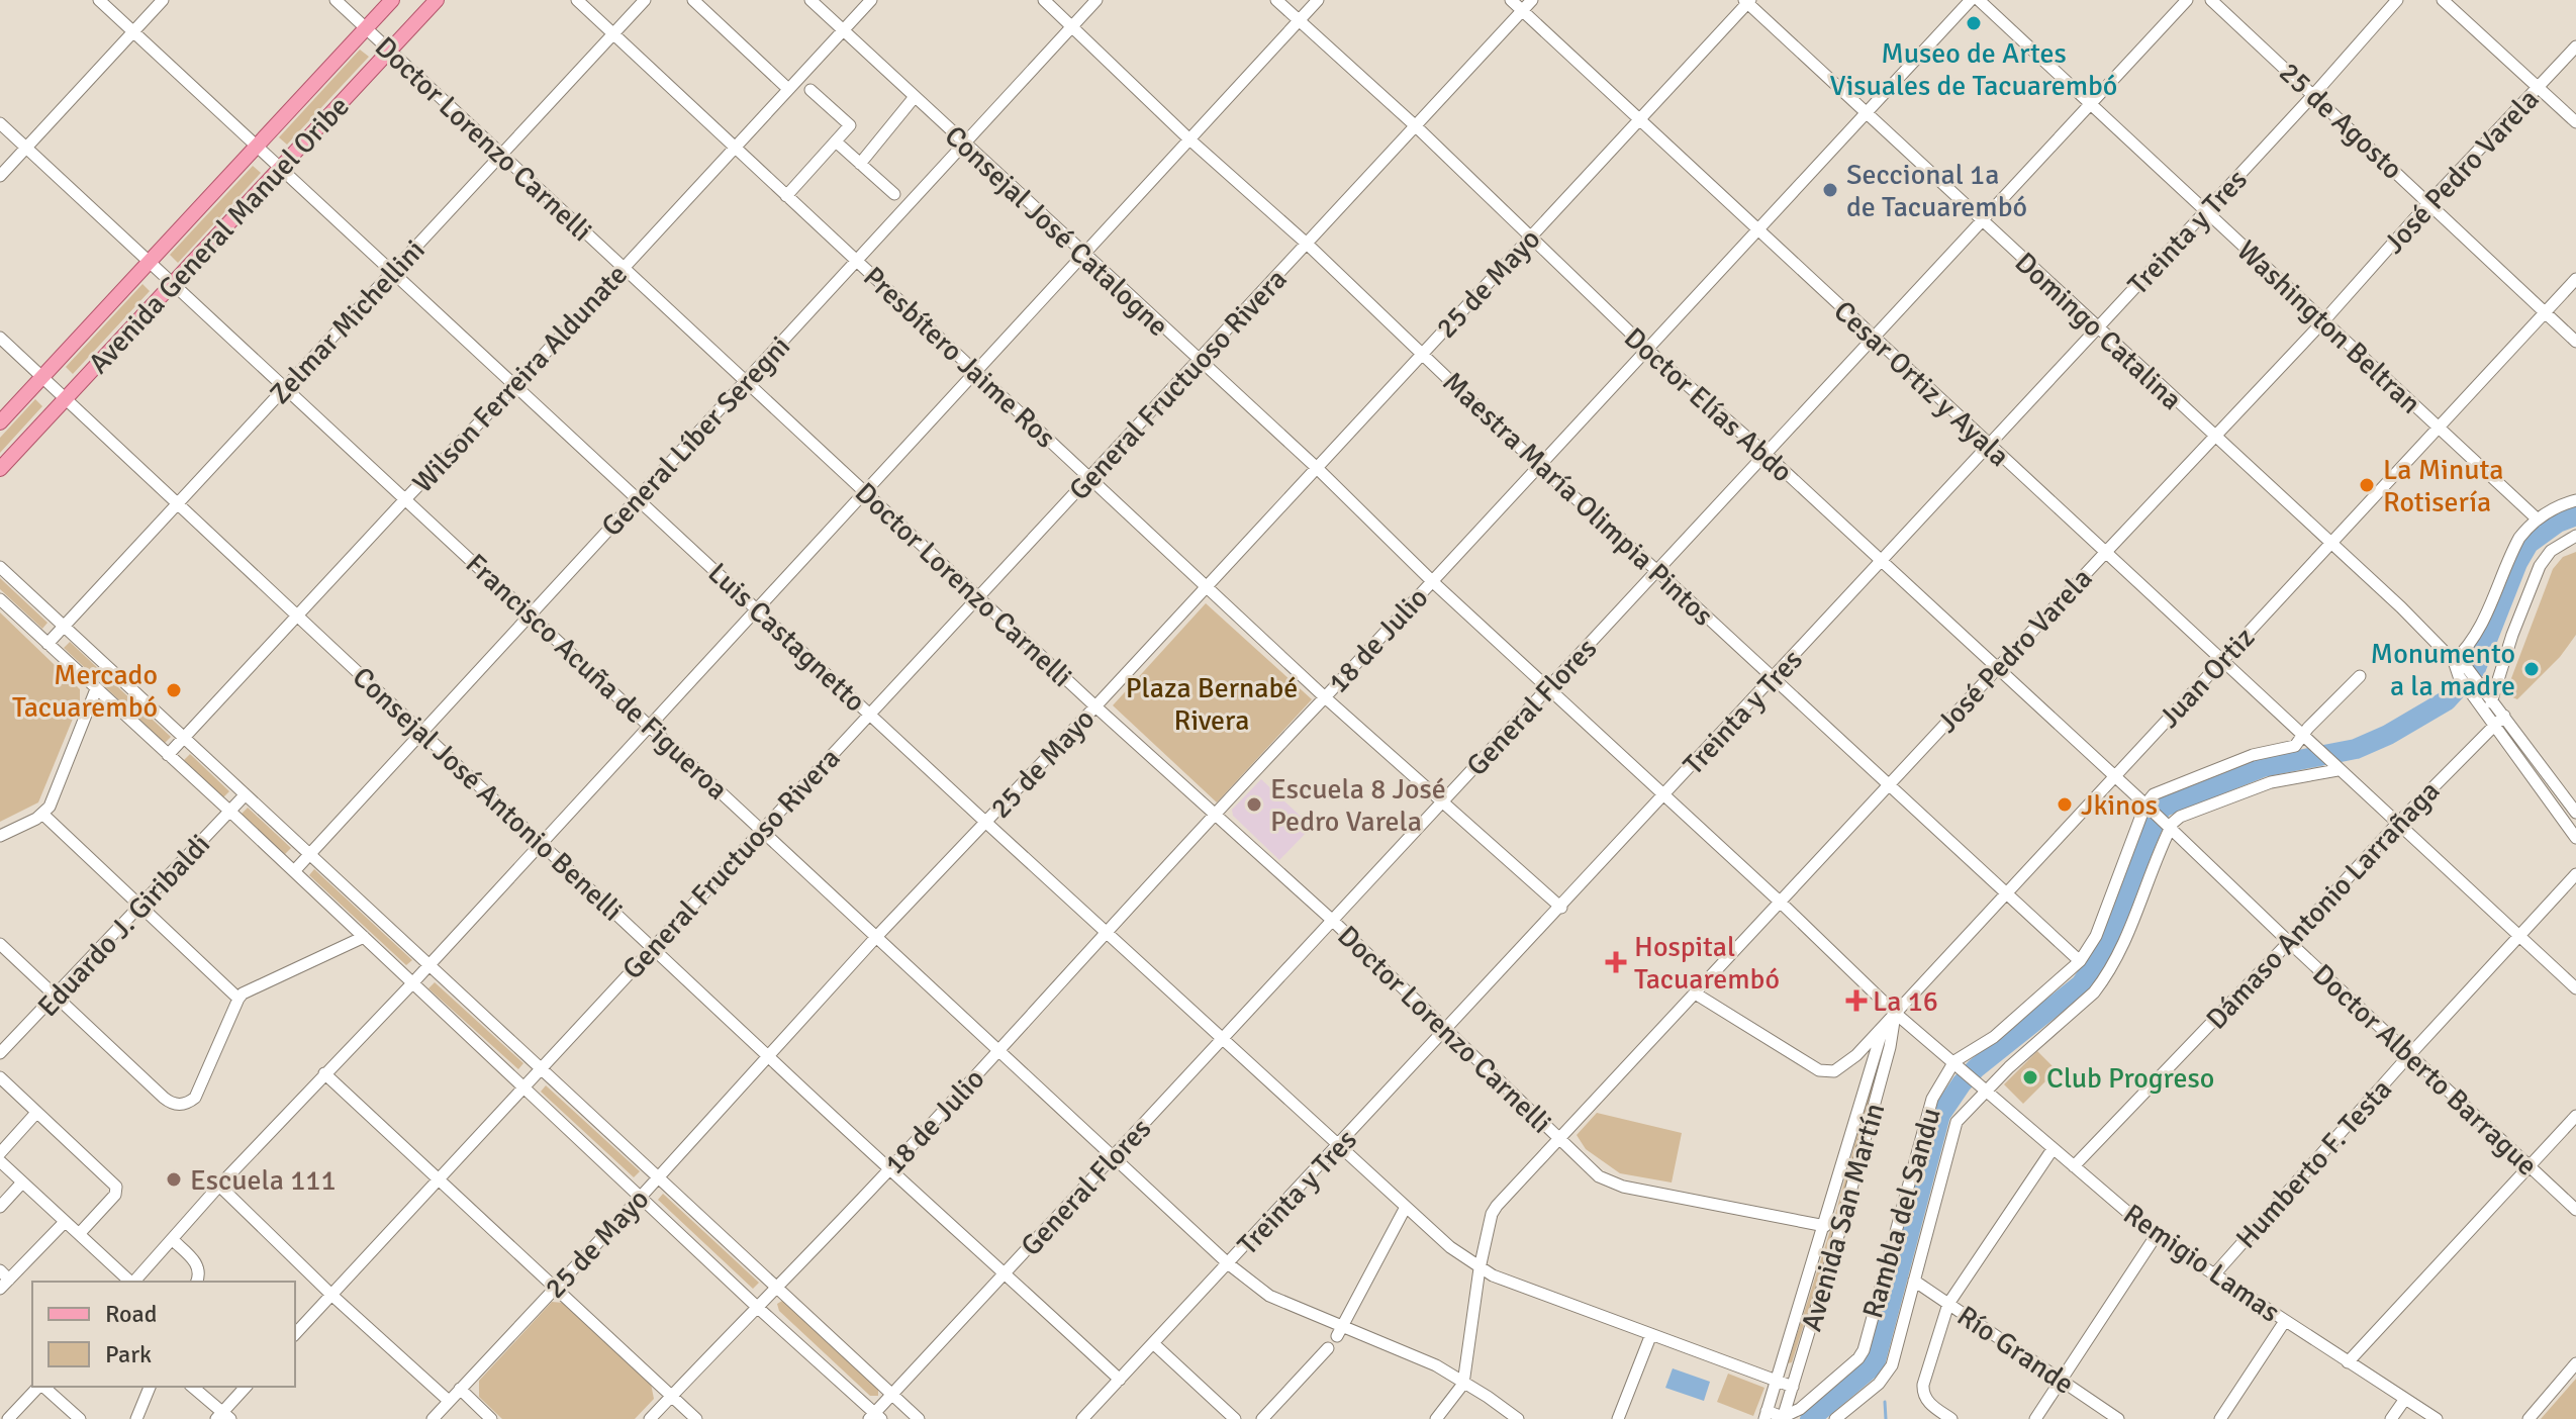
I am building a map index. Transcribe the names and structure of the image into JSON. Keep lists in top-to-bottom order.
{
  "streets": {
    "main road": ["Avenida General Manuel Oribe"],
    "street": [
      "25 de Agosto",
      "Doctor Lorenzo Carnelli",
      "José Pedro Varela",
      "Consejal José Catalogne",
      "Treinta y Tres",
      "25 de Mayo",
      "Zelmar Michellini",
      "Washington Beltran",
      "Domingo Catalina",
      "Presbítero Jaime Ros",
      "Wilson Ferreira Aldunate",
      "Cesar Ortiz y Ayala",
      "General Fructuoso Rivera",
      "Doctor Elías Abdo",
      "General Líber Seregni",
      "Maestra María Olimpia Pintos",
      "Luis Castagnetto",
      "18 de Julio",
      "Francisco Acuña de Figueroa",
      "Juan Ortiz",
      "General Flores",
      "Consejal José Antonio Benelli",
      "Dámaso Antonio Larrañaga",
      "Eduardo J. Giribaldi",
      "Doctor Alberto Barrague",
      "Humberto F. Testa",
      "Rambla del Sandu",
      "Avenida San Martín",
      "Remigio Lamas",
      "Río Grande"
    ]
  },
  "crossings": [
    ["25 de Agosto", "José Pedro Varela"],
    ["25 de Agosto", "Treinta y Tres"],
    ["25 de Agosto", "Juan Ortiz"],
    ["Doctor Lorenzo Carnelli", "José Pedro Varela"],
    ["Doctor Lorenzo Carnelli", "Treinta y Tres"],
    ["Doctor Lorenzo Carnelli", "Avenida General Manuel Oribe"],
    ["Doctor Lorenzo Carnelli", "25 de Mayo"],
    ["Doctor Lorenzo Carnelli", "Zelmar Michellini"],
    ["Doctor Lorenzo Carnelli", "Wilson Ferreira Aldunate"],
    ["Doctor Lorenzo Carnelli", "General Fructuoso Rivera"],
    ["Doctor Lorenzo Carnelli", "General Líber Seregni"],
    ["Doctor Lorenzo Carnelli", "18 de Julio"],
    ["Doctor Lorenzo Carnelli", "General Flores"],
    ["Doctor Lorenzo Carnelli", "Avenida San Martín"],
    ["José Pedro Varela", "Consejal José Catalogne"],
    ["José Pedro Varela", "Washington Beltran"],
    ["José Pedro Varela", "Domingo Catalina"],
    ["José Pedro Varela", "Cesar Ortiz y Ayala"],
    ["José Pedro Varela", "Doctor Elías Abdo"],
    ["José Pedro Varela", "Maestra María Olimpia Pintos"],
    ["José Pedro Varela", "Luis Castagnetto"],
    ["José Pedro Varela", "Francisco Acuña de Figueroa"],
    ["José Pedro Varela", "Juan Ortiz"],
    ["Consejal José Catalogne", "Treinta y Tres"],
    ["Consejal José Catalogne", "25 de Mayo"],
    ["Consejal José Catalogne", "Wilson Ferreira Aldunate"],
    ["Consejal José Catalogne", "General Fructuoso Rivera"],
    ["Consejal José Catalogne", "General Líber Seregni"],
    ["Consejal José Catalogne", "18 de Julio"],
    ["Consejal José Catalogne", "Juan Ortiz"],
    ["Consejal José Catalogne", "General Flores"],
    ["Consejal José Catalogne", "Rambla del Sandu"],
    ["Consejal José Catalogne", "Avenida San Martín"],
    ["Consejal José Catalogne", "Remigio Lamas"],
    ["Treinta y Tres", "Washington Beltran"],
    ["Treinta y Tres", "Domingo Catalina"],
    ["Treinta y Tres", "Presbítero Jaime Ros"],
    ["Treinta y Tres", "Cesar Ortiz y Ayala"],
    ["Treinta y Tres", "Doctor Elías Abdo"],
    ["Treinta y Tres", "Maestra María Olimpia Pintos"],
    ["Treinta y Tres", "Luis Castagnetto"],
    ["Treinta y Tres", "Francisco Acuña de Figueroa"],
    ["Treinta y Tres", "Consejal José Antonio Benelli"],
    ["Avenida General Manuel Oribe", "Luis Castagnetto"],
    ["Avenida General Manuel Oribe", "Francisco Acuña de Figueroa"],
    ["Avenida General Manuel Oribe", "Consejal José Antonio Benelli"],
    ["25 de Mayo", "Domingo Catalina"],
    ["25 de Mayo", "Presbítero Jaime Ros"],
    ["25 de Mayo", "Cesar Ortiz y Ayala"],
    ["25 de Mayo", "Doctor Elías Abdo"],
    ["25 de Mayo", "Maestra María Olimpia Pintos"],
    ["25 de Mayo", "Luis Castagnetto"],
    ["25 de Mayo", "Francisco Acuña de Figueroa"],
    ["25 de Mayo", "Consejal José Antonio Benelli"],
    ["Zelmar Michellini", "Presbítero Jaime Ros"],
    ["Zelmar Michellini", "Luis Castagnetto"],
    ["Zelmar Michellini", "Francisco Acuña de Figueroa"],
    ["Zelmar Michellini", "Consejal José Antonio Benelli"],
    ["Washington Beltran", "Juan Ortiz"],
    ["Washington Beltran", "General Flores"],
    ["Domingo Catalina", "18 de Julio"],
    ["Domingo Catalina", "Juan Ortiz"],
    ["Domingo Catalina", "General Flores"],
    ["Presbítero Jaime Ros", "Wilson Ferreira Aldunate"],
    ["Presbítero Jaime Ros", "General Fructuoso Rivera"],
    ["Presbítero Jaime Ros", "General Líber Seregni"],
    ["Presbítero Jaime Ros", "18 de Julio"],
    ["Presbítero Jaime Ros", "General Flores"],
    ["Wilson Ferreira Aldunate", "Luis Castagnetto"],
    ["Wilson Ferreira Aldunate", "Francisco Acuña de Figueroa"],
    ["Wilson Ferreira Aldunate", "Consejal José Antonio Benelli"],
    ["Cesar Ortiz y Ayala", "General Fructuoso Rivera"],
    ["Cesar Ortiz y Ayala", "18 de Julio"],
    ["Cesar Ortiz y Ayala", "Juan Ortiz"],
    ["Cesar Ortiz y Ayala", "General Flores"],
    ["Cesar Ortiz y Ayala", "Dámaso Antonio Larrañaga"],
    ["Cesar Ortiz y Ayala", "Humberto F. Testa"],
    ["General Fructuoso Rivera", "Doctor Elías Abdo"],
    ["General Fructuoso Rivera", "Maestra María Olimpia Pintos"],
    ["General Fructuoso Rivera", "Luis Castagnetto"],
    ["General Fructuoso Rivera", "Francisco Acuña de Figueroa"],
    ["General Fructuoso Rivera", "Consejal José Antonio Benelli"],
    ["Doctor Elías Abdo", "18 de Julio"],
    ["Doctor Elías Abdo", "Juan Ortiz"],
    ["Doctor Elías Abdo", "General Flores"],
    ["Doctor Elías Abdo", "Doctor Alberto Barrague"],
    ["Doctor Elías Abdo", "Rambla del Sandu"],
    ["General Líber Seregni", "Maestra María Olimpia Pintos"],
    ["General Líber Seregni", "Luis Castagnetto"],
    ["General Líber Seregni", "Francisco Acuña de Figueroa"],
    ["General Líber Seregni", "Consejal José Antonio Benelli"],
    ["Maestra María Olimpia Pintos", "18 de Julio"],
    ["Maestra María Olimpia Pintos", "Juan Ortiz"],
    ["Maestra María Olimpia Pintos", "General Flores"],
    ["Maestra María Olimpia Pintos", "Rambla del Sandu"],
    ["Luis Castagnetto", "18 de Julio"],
    ["Luis Castagnetto", "General Flores"],
    ["Luis Castagnetto", "Avenida San Martín"],
    ["18 de Julio", "Francisco Acuña de Figueroa"],
    ["18 de Julio", "Consejal José Antonio Benelli"],
    ["Francisco Acuña de Figueroa", "General Flores"],
    ["Juan Ortiz", "Avenida San Martín"],
    ["General Flores", "Consejal José Antonio Benelli"],
    ["Dámaso Antonio Larrañaga", "Doctor Alberto Barrague"],
    ["Dámaso Antonio Larrañaga", "Remigio Lamas"],
    ["Doctor Alberto Barrague", "Humberto F. Testa"],
    ["Doctor Alberto Barrague", "Rambla del Sandu"],
    ["Humberto F. Testa", "Remigio Lamas"],
    ["Rambla del Sandu", "Avenida San Martín"]
  ],
  "parks": ["Plaza Bernabé Rivera"],
  "places": {
    "other": [
      "Museo de Artes Visuales de Tacuarembó",
      "Seccional 1a de Tacuarembó",
      "La Minuta Rotisería",
      "Monumento a la madre",
      "Mercado Tacuarembó",
      "Escuela 8 José Pedro Varela",
      "Jkinos",
      "Club Progreso",
      "Escuela 111"
    ],
    "health": ["Hospital Tacuarembó", "La 16"]
  },
  "legend": ["Road", "Park"]
}
